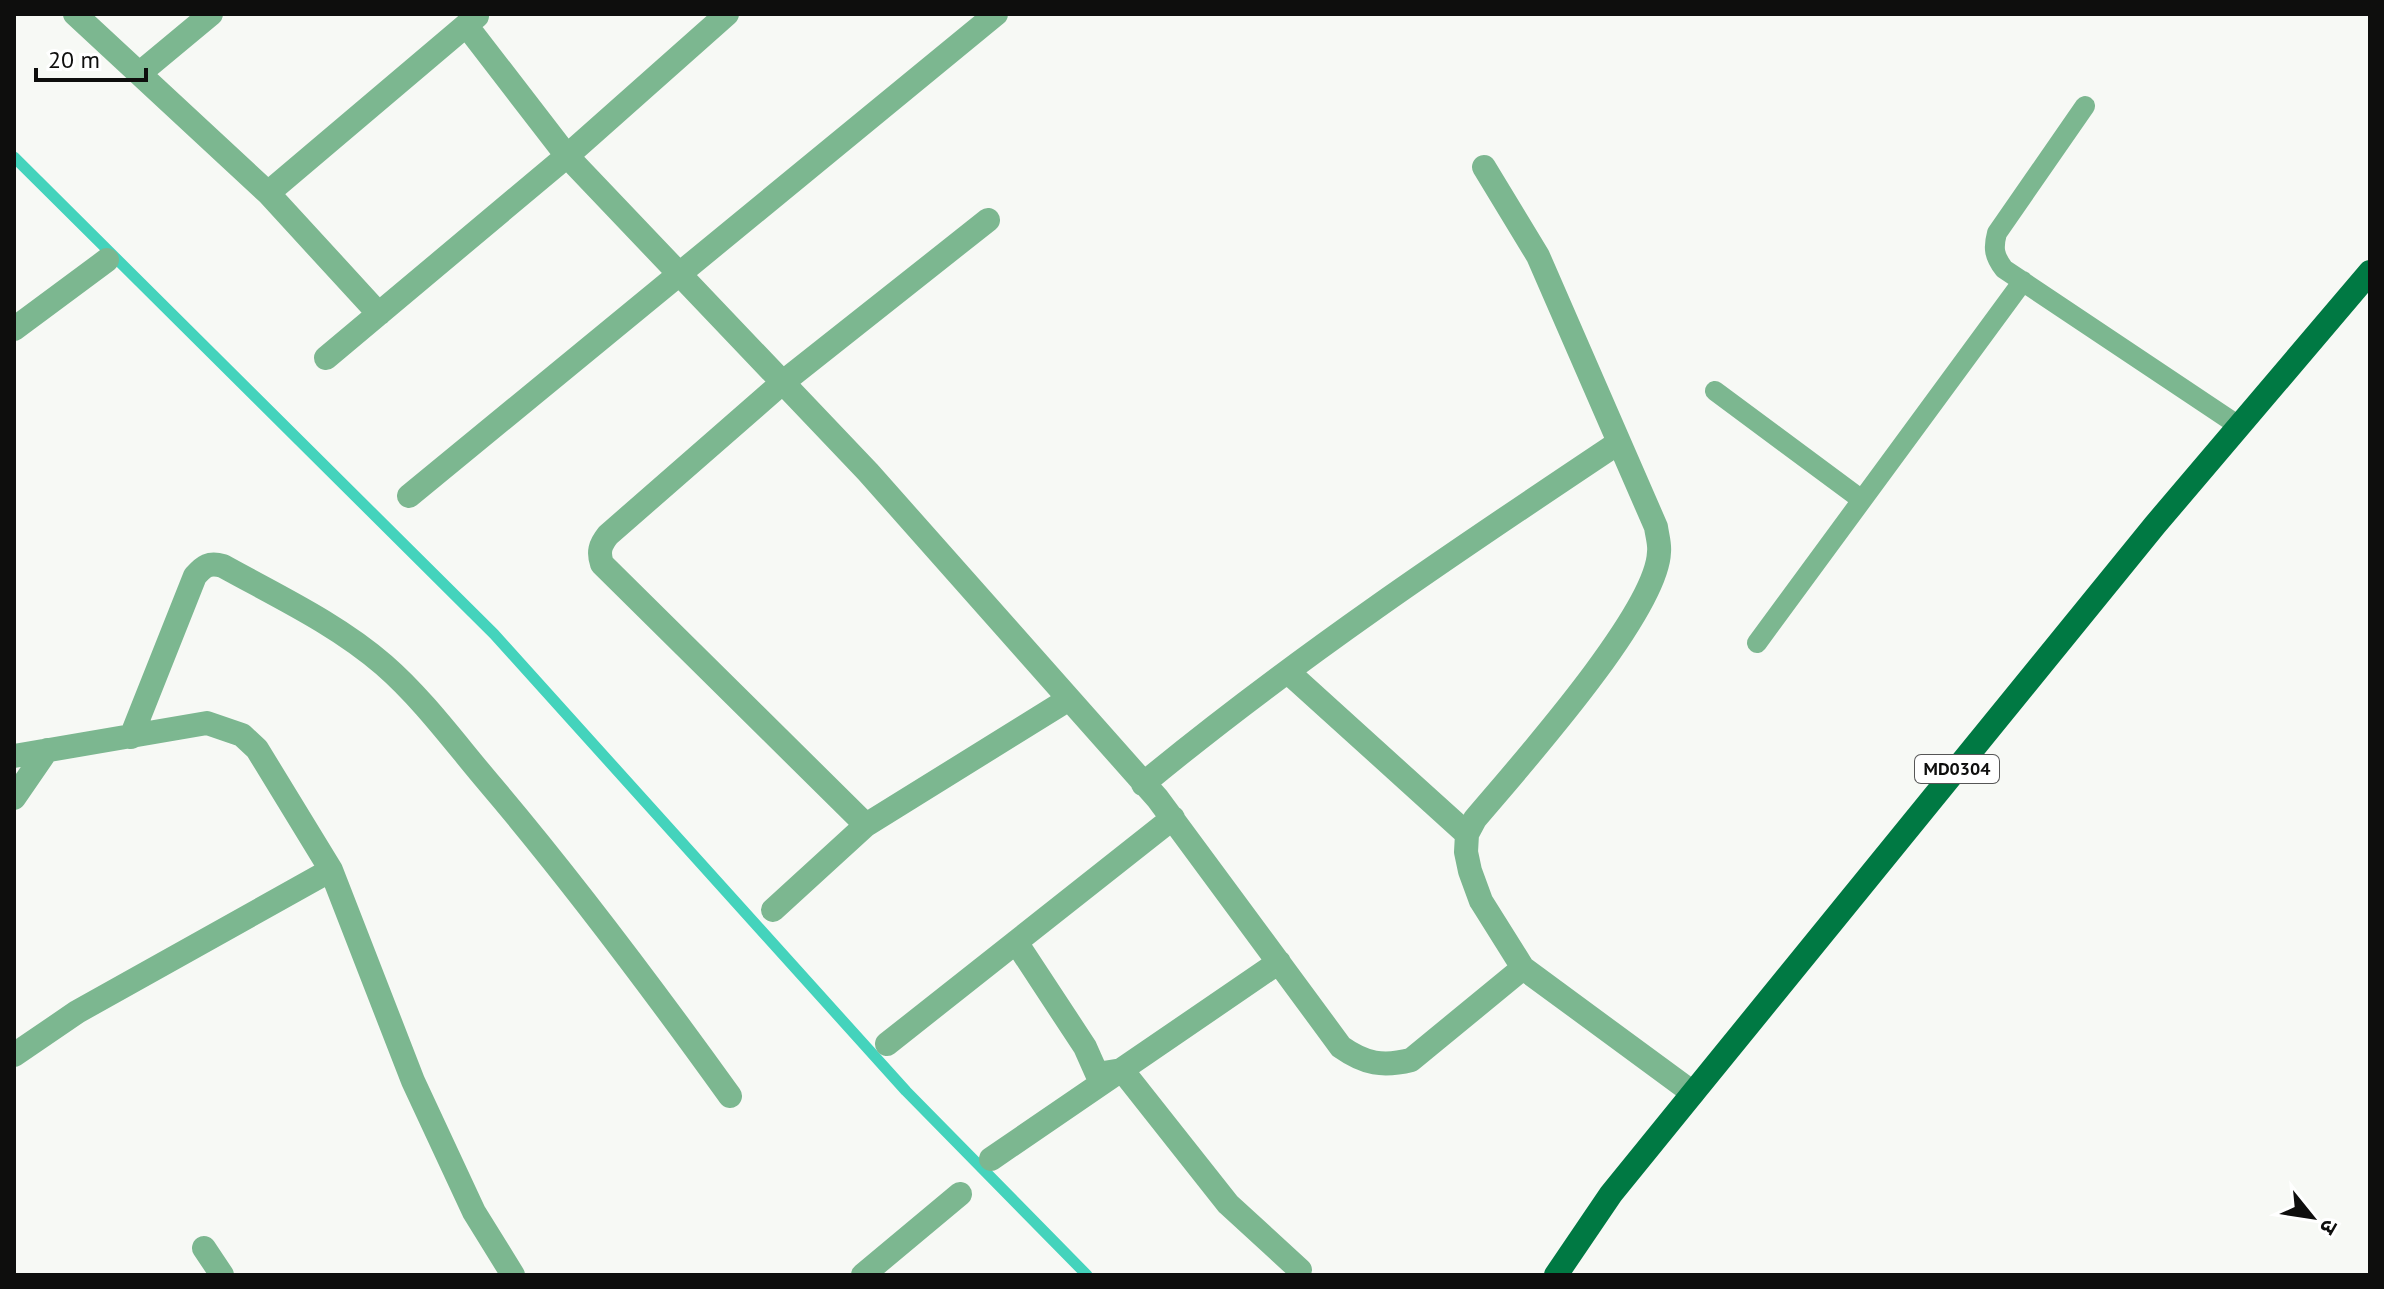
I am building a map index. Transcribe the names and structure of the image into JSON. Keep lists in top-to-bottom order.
{
  "streets": {
    "main road": ["MD0304"]
  },
  "scale_bar": "20 m",
  "north": "bottom right"
}
